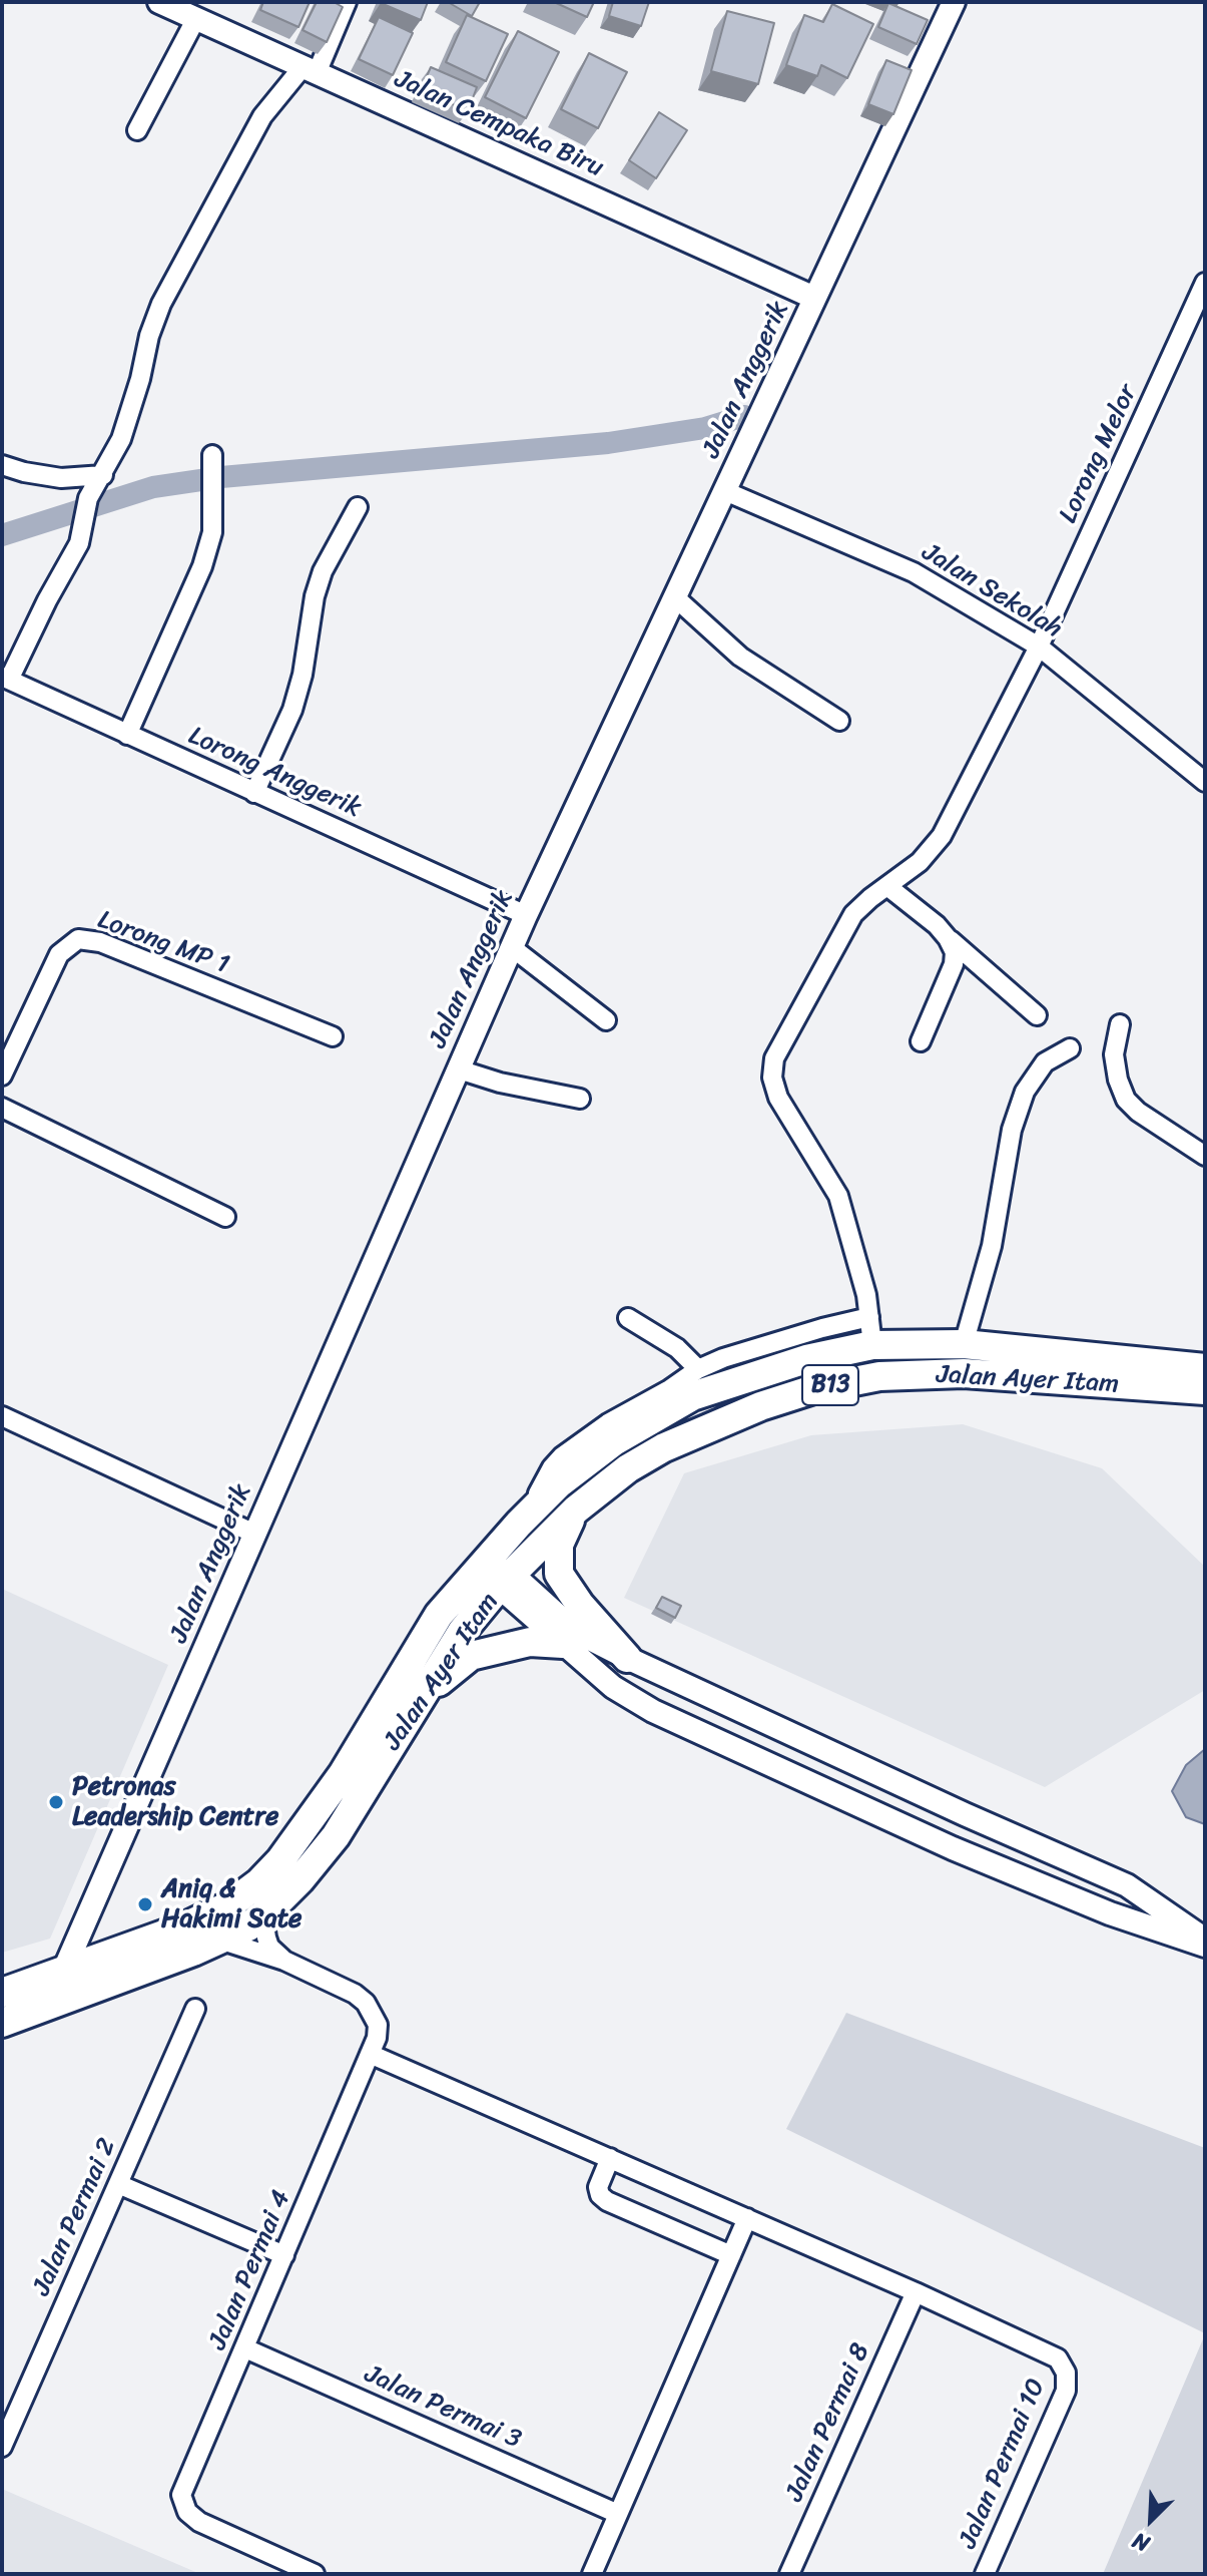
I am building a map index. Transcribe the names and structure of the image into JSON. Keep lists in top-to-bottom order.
{
  "streets": {
    "main road": ["Jalan Ayer Itam", "B13"],
    "street": [
      "Jalan Cempaka Biru",
      "Jalan Anggerik",
      "Lorong Melor",
      "Jalan Sekolah",
      "Lorong Anggerik",
      "Lorong MP 1",
      "Jalan Permai 2",
      "Jalan Permai 4",
      "Jalan Permai 3",
      "Jalan Permai 8",
      "Jalan Permai 10"
    ]
  },
  "crossings": [
    ["Jalan Cempaka Biru", "Jalan Anggerik"],
    ["Jalan Anggerik", "Jalan Sekolah"],
    ["Jalan Anggerik", "Lorong Anggerik"],
    ["Jalan Anggerik", "Jalan Ayer Itam"],
    ["Lorong Melor", "Jalan Sekolah"],
    ["Lorong Melor", "Jalan Ayer Itam"],
    ["Jalan Ayer Itam", "B13"],
    ["Jalan Ayer Itam", "Jalan Permai 4"],
    ["Jalan Permai 4", "Jalan Permai 3"],
    ["Jalan Permai 8", "Jalan Permai 10"]
  ],
  "places": ["Petronas Leadership Centre", "Aniq & Hakimi Sate"],
  "north": "bottom left"
}
